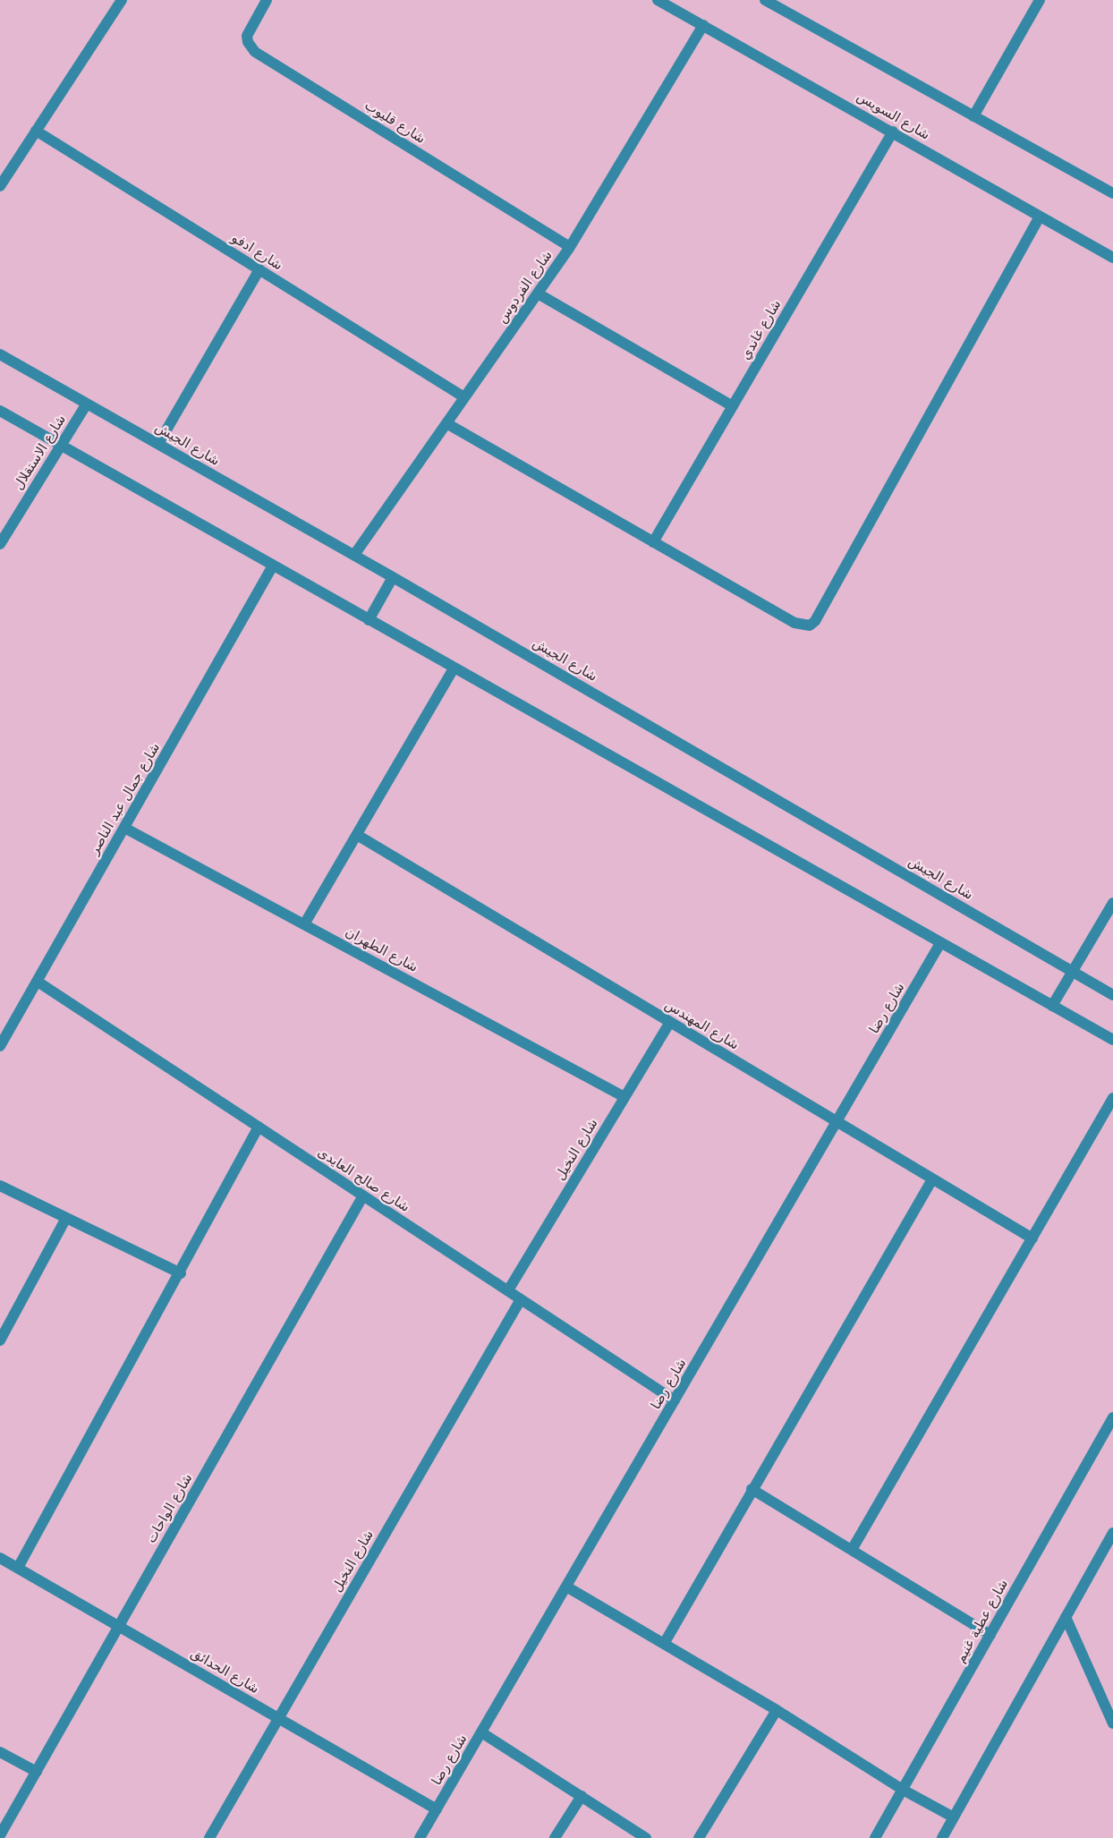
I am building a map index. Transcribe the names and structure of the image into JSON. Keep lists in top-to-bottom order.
{
  "streets": {
    "street": [
      "شارع السويس",
      "شارع قليوب",
      "شارع ادفو",
      "شارع الفردوس",
      "شارع غاندي",
      "شارع الجيش",
      "شارع الاستقلال",
      "شارع جمال عبد الناصر",
      "شارع الطهران",
      "شارع رضا",
      "شارع المهندس",
      "شارع النخيل",
      "شارع صالح العايدى",
      "شارع الواحات",
      "شارع عطية غنيم",
      "شارع الحدائق"
    ]
  },
  "crossings": [
    ["شارع السويس", "شارع الفردوس"],
    ["شارع السويس", "شارع غاندي"],
    ["شارع قليوب", "شارع الفردوس"],
    ["شارع ادفو", "شارع الفردوس"],
    ["شارع الفردوس", "شارع الجيش"],
    ["شارع الجيش", "شارع الاستقلال"],
    ["شارع جمال عبد الناصر", "شارع الطهران"],
    ["شارع جمال عبد الناصر", "شارع صالح العايدى"],
    ["شارع الطهران", "شارع النخيل"],
    ["شارع رضا", "شارع المهندس"],
    ["شارع رضا", "شارع صالح العايدى"],
    ["شارع رضا", "شارع الحدائق"],
    ["شارع المهندس", "شارع النخيل"],
    ["شارع النخيل", "شارع صالح العايدى"],
    ["شارع النخيل", "شارع الحدائق"],
    ["شارع صالح العايدى", "شارع الواحات"],
    ["شارع الواحات", "شارع الحدائق"]
  ]
}
